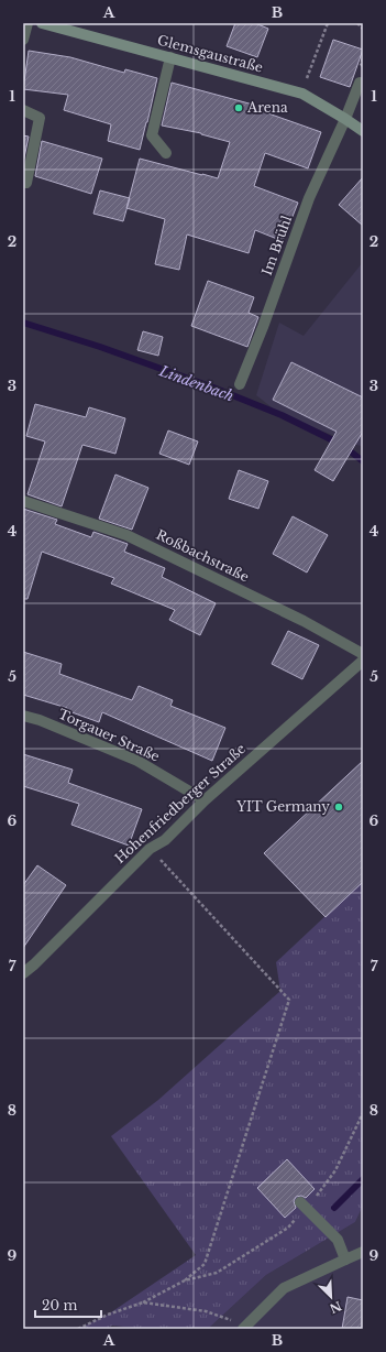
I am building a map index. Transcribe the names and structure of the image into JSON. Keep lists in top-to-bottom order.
{
  "streets": {
    "main road": ["Glemsgaustraße"],
    "street": [
      "Im Brühl",
      "Roßbachstraße",
      "Torgauer Straße",
      "Hohenfriedberger Straße"
    ]
  },
  "crossings": [
    ["Glemsgaustraße", "Im Brühl"],
    ["Torgauer Straße", "Hohenfriedberger Straße"]
  ],
  "water": ["Lindenbach"],
  "places": ["Arena", "YIT Germany"],
  "scale_bar": "20 m",
  "north": "bottom right",
  "grid": {
    "columns": ["A", "B"],
    "rows": [
      "1",
      "2",
      "3",
      "4",
      "5",
      "6",
      "7",
      "8",
      "9"
    ]
  }
}
